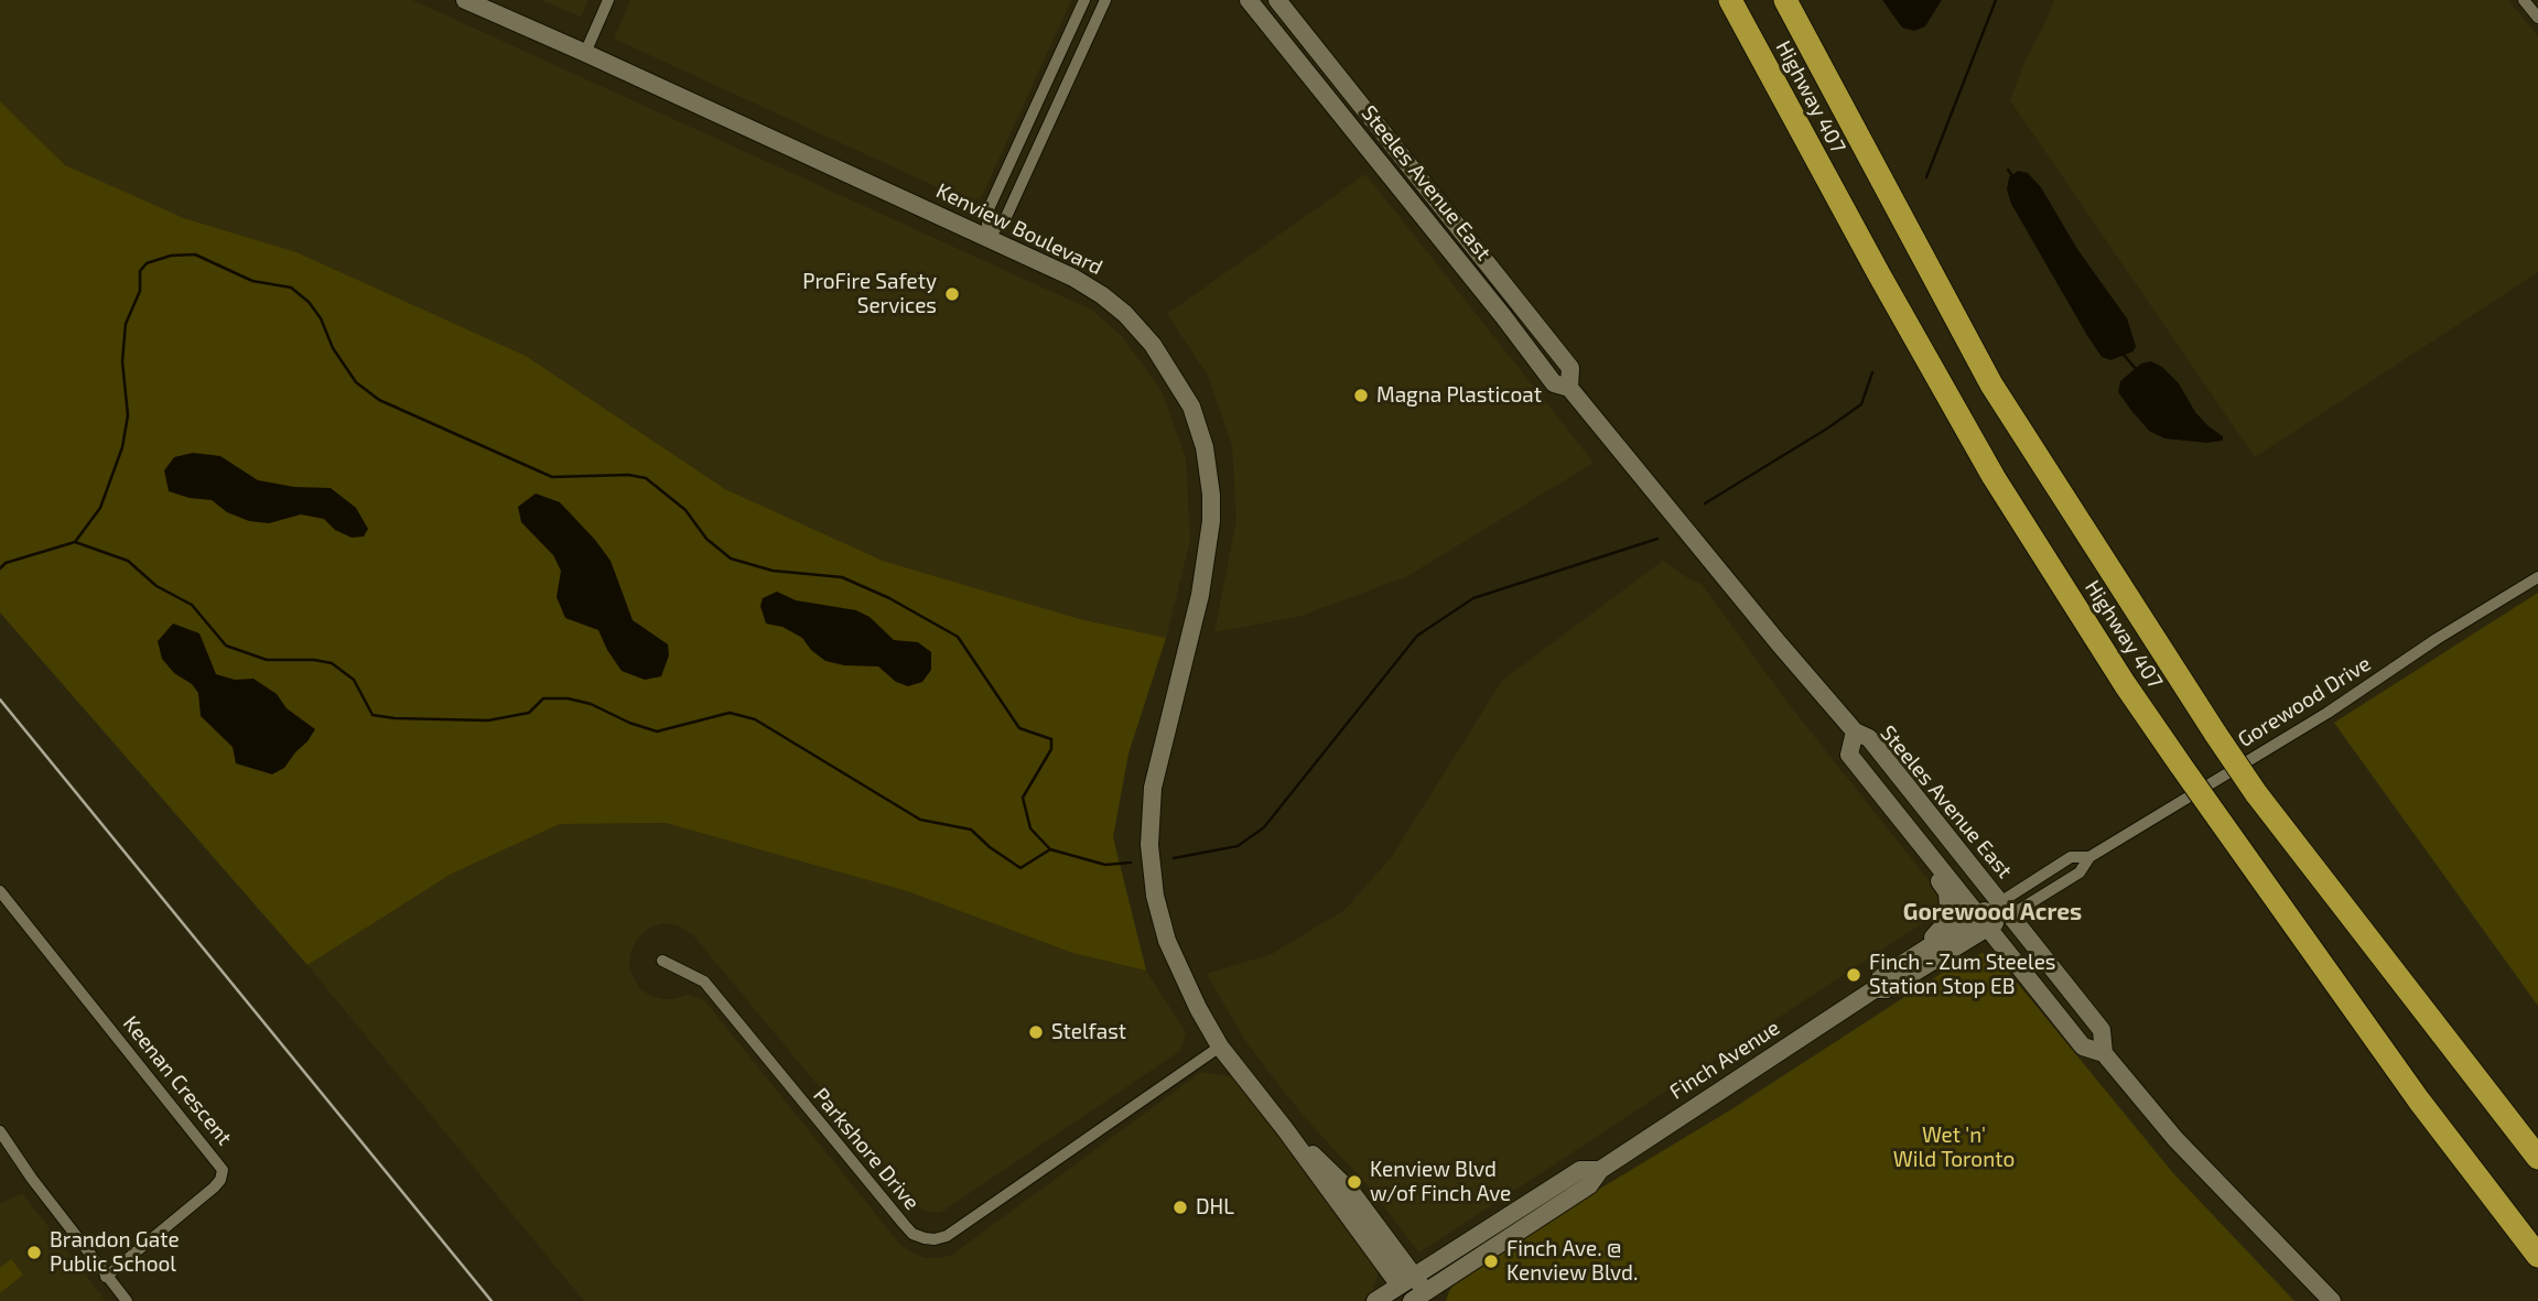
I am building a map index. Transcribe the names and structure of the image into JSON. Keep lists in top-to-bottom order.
{
  "streets": {
    "highway": ["Highway 407"],
    "main road": ["Steeles Avenue East", "Kenview Boulevard", "Finch Avenue"],
    "street": ["Gorewood Drive", "Keenan Crescent", "Parkshore Drive"]
  },
  "crossings": [
    ["Steeles Avenue East", "Gorewood Drive"],
    ["Steeles Avenue East", "Finch Avenue"],
    ["Kenview Boulevard", "Finch Avenue"],
    ["Kenview Boulevard", "Parkshore Drive"],
    ["Gorewood Drive", "Finch Avenue"]
  ],
  "districts": ["Gorewood Acres"],
  "parks": ["Wet 'n' Wild Toronto"],
  "places": [
    "ProFire Safety Services",
    "Magna Plasticoat",
    "Finch - Zum Steeles Station Stop EB",
    "Stelfast",
    "Kenview Blvd w/of Finch Ave",
    "DHL",
    "Brandon Gate Public School",
    "Finch Ave. @ Kenview Blvd."
  ]
}
